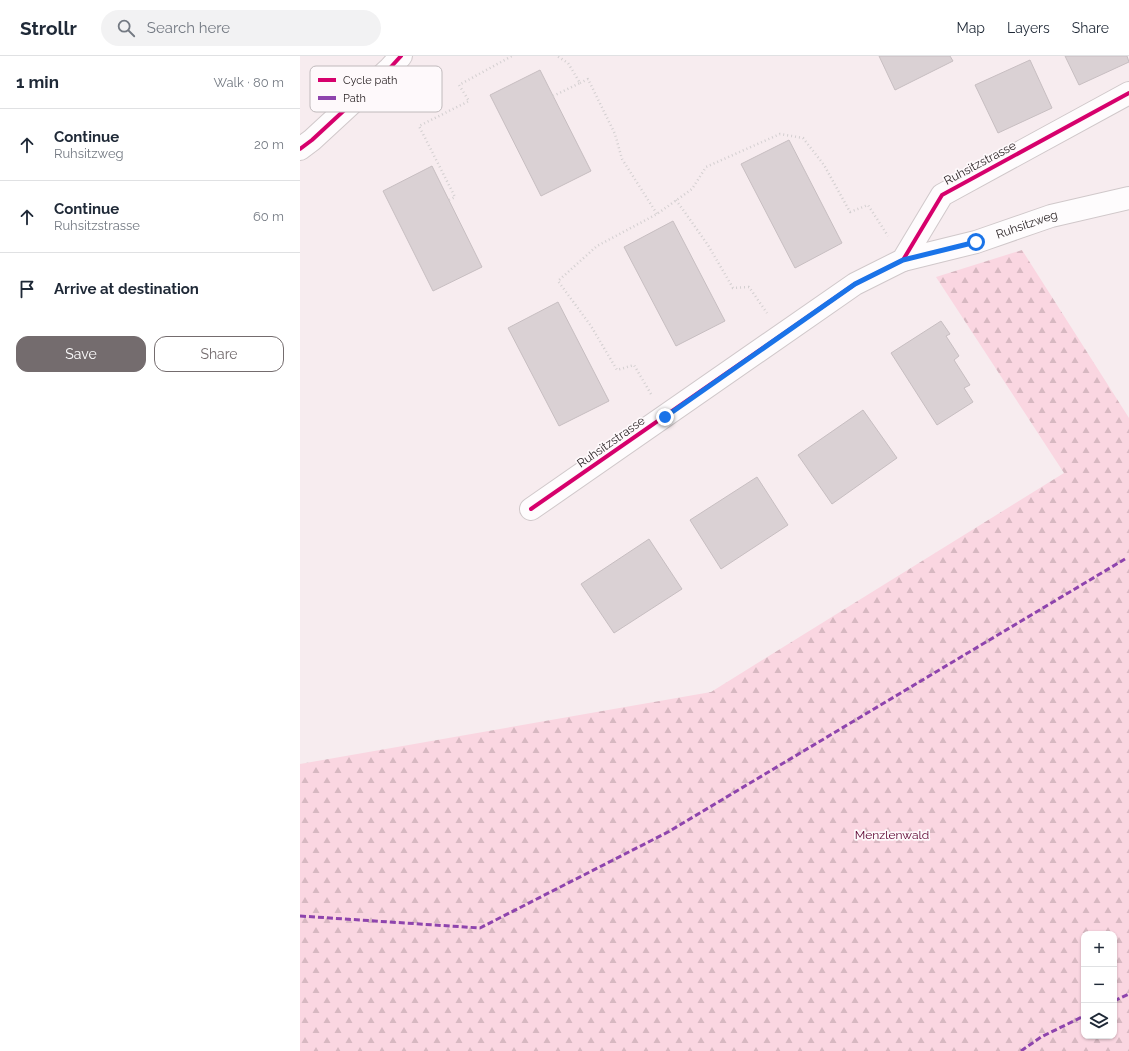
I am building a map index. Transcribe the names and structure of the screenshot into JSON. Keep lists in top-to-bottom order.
{
  "streets": {
    "street": ["Ruhsitzstrasse", "Ruhsitzweg"]
  },
  "crossings": [
    ["Ruhsitzstrasse", "Ruhsitzweg"]
  ],
  "parks": ["Menzlenwald"],
  "legend": ["Cycle path", "Path"],
  "page": {
    "header": "Strollr",
    "search": "Search here",
    "nav": ["Map", "Layers", "Share"],
    "heading": ["1 min", "Walk · 80 m"],
    "list": [
      ["Continue", "Ruhsitzweg", "20 m"],
      ["Continue", "Ruhsitzstrasse", "60 m"],
      "Arrive at destination"
    ],
    "buttons": ["Save", "Share"],
    "map_buttons": ["+", "−"]
  }
}
